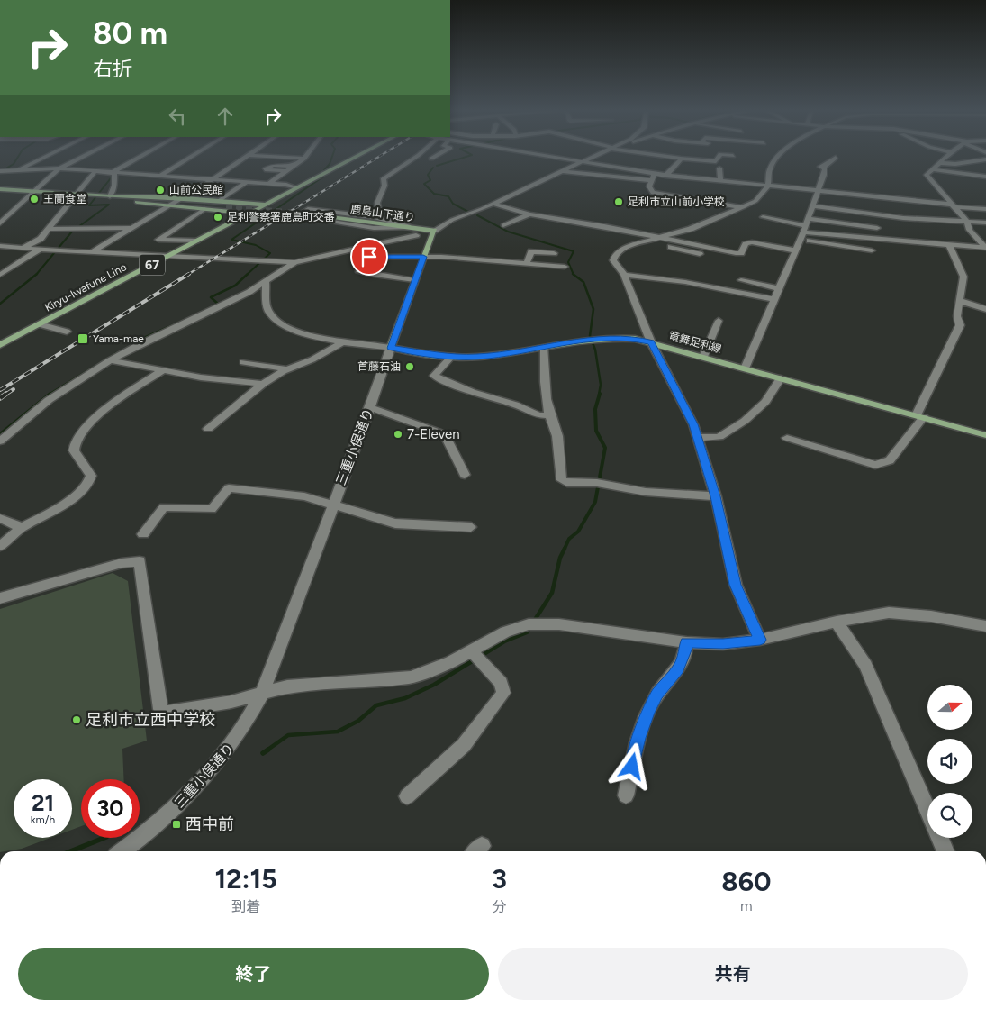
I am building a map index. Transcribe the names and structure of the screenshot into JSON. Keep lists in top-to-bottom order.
{
  "streets": {
    "main road": [
      "鹿島山下通り",
      "67",
      "Kiryu-Iwafune Line",
      "竜舞足利線",
      "三重小俣通り"
    ]
  },
  "crossings": [
    ["鹿島山下通り", "三重小俣通り"],
    ["竜舞足利線", "三重小俣通り"]
  ],
  "places": {
    "other": [
      "山前公民館",
      "王蘭食堂",
      "足利市立山前小学校",
      "足利警察署鹿島町交番",
      "首藤石油",
      "7-Eleven",
      "足利市立西中学校"
    ],
    "transit": ["Yama-mae", "西中前"]
  },
  "north": "right",
  "page": {
    "turn": ["80 m", "右折"],
    "speed": "21 km/h",
    "limit": "30",
    "eta": [
      "12:15",
      "到着",
      "3",
      "分",
      "860",
      "m"
    ],
    "buttons": ["終了", "共有"]
  }
}
